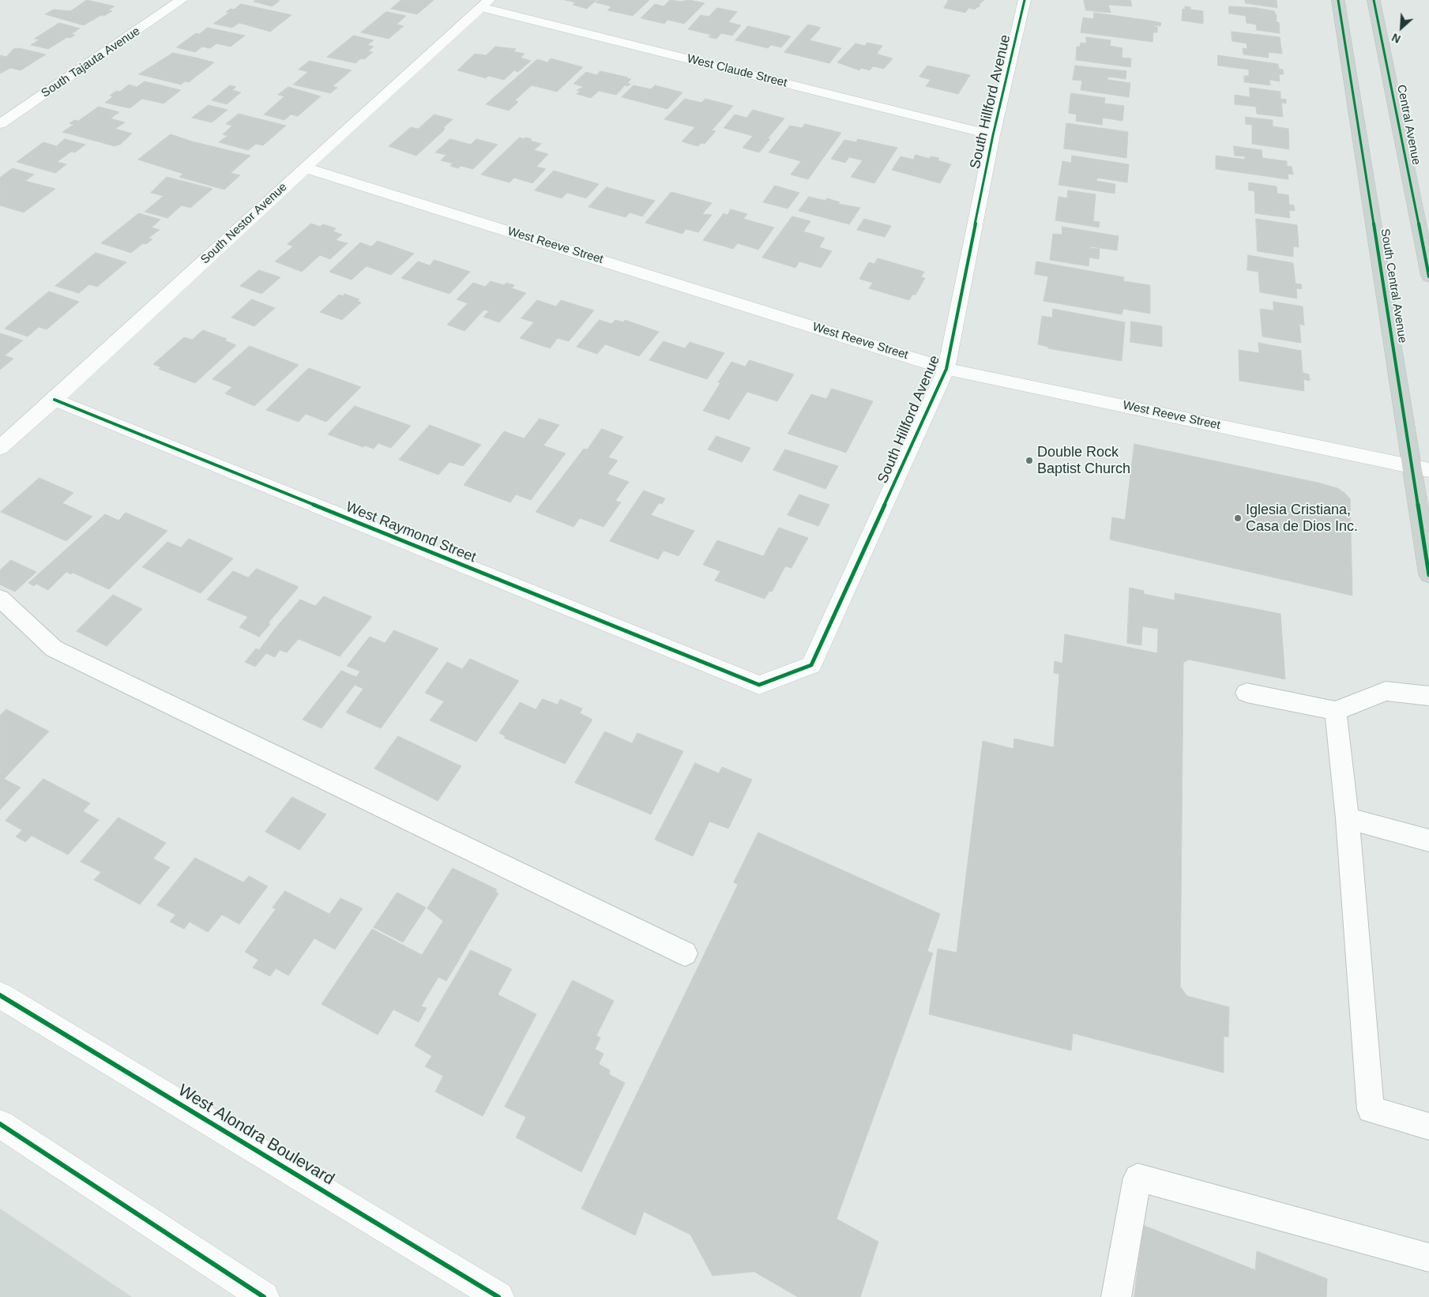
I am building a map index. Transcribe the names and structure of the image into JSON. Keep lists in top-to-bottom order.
{
  "streets": {
    "main road": ["Central Avenue", "South Central Avenue"],
    "street": [
      "South Tajauta Avenue",
      "West Claude Street",
      "South Hillford Avenue",
      "South Nestor Avenue",
      "West Reeve Street",
      "West Raymond Street",
      "West Alondra Boulevard"
    ]
  },
  "crossings": [
    ["West Claude Street", "South Hillford Avenue"],
    ["West Claude Street", "South Nestor Avenue"],
    ["South Hillford Avenue", "West Reeve Street"],
    ["South Hillford Avenue", "West Raymond Street"],
    ["South Nestor Avenue", "West Reeve Street"],
    ["South Nestor Avenue", "West Raymond Street"],
    ["West Reeve Street", "South Central Avenue"]
  ],
  "places": ["Double Rock Baptist Church", "Iglesia Cristiana, Casa de Dios Inc."],
  "north": "bottom left"
}
